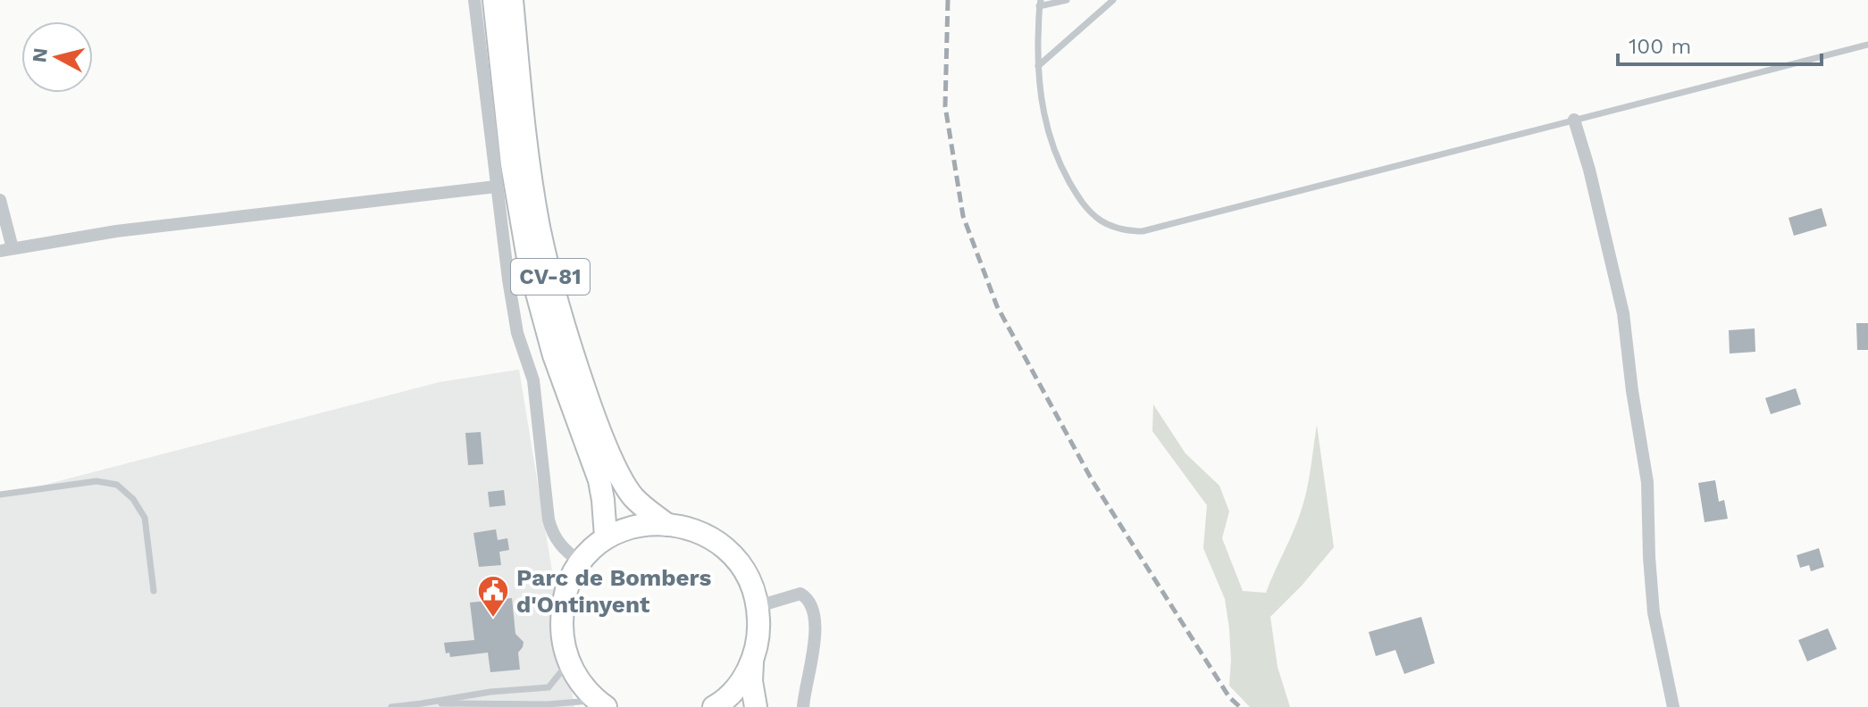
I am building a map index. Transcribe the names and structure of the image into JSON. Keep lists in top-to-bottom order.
{
  "streets": {
    "main road": ["CV-81"]
  },
  "places": {
    "public building": ["Parc de Bombers d'Ontinyent"]
  },
  "scale_bar": "100 m",
  "north": "left"
}
